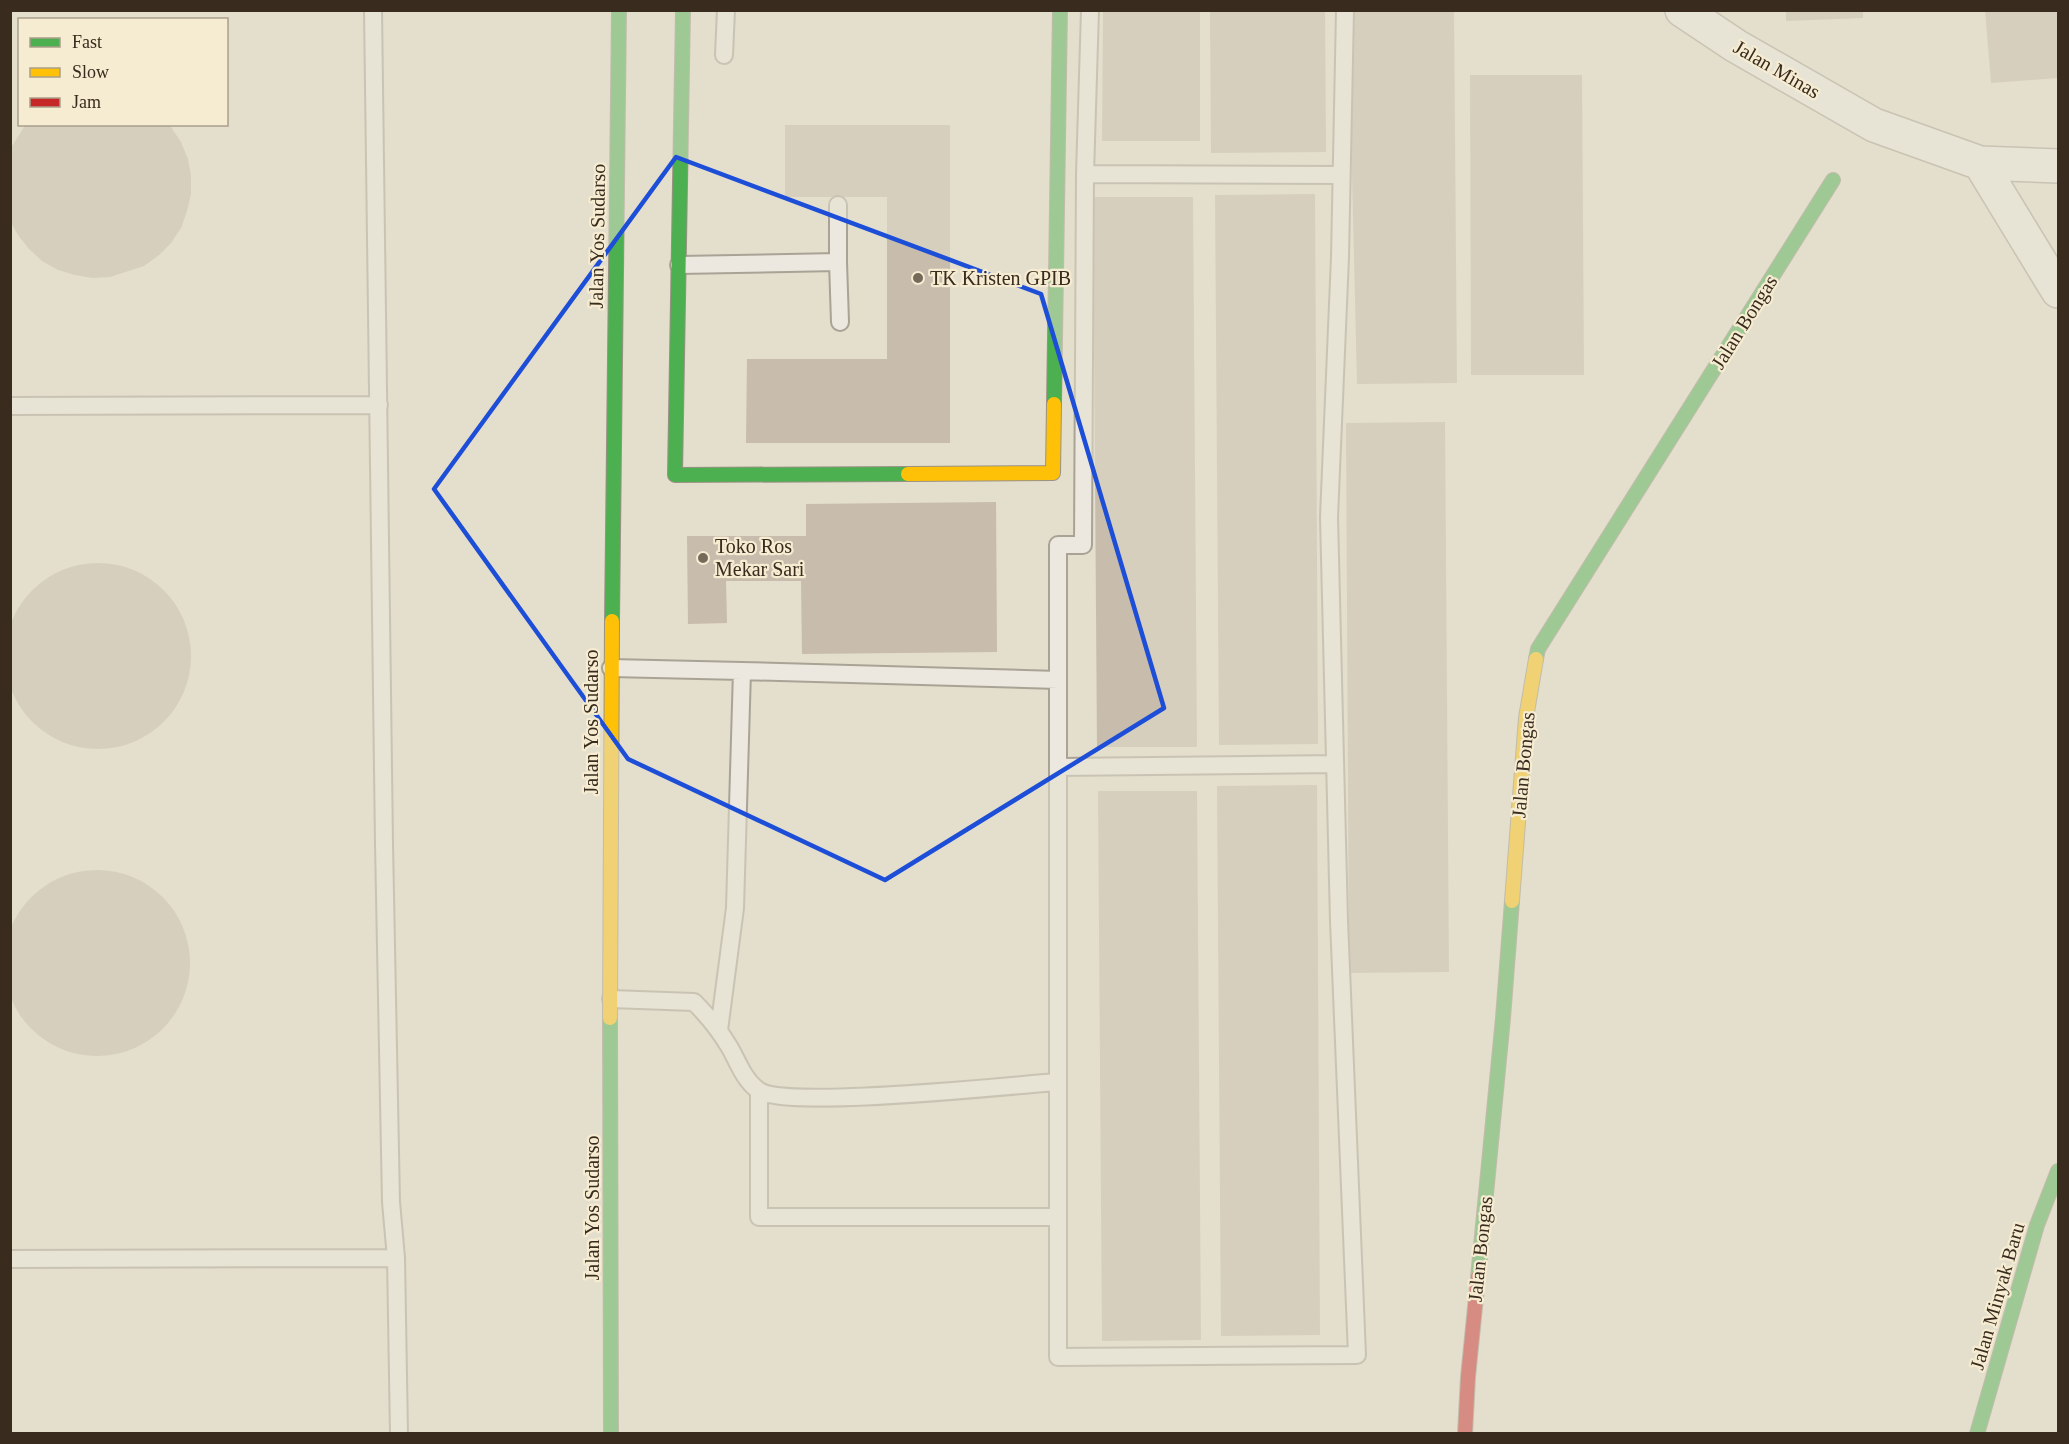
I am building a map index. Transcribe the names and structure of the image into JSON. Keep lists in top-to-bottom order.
{
  "streets": {
    "street": [
      "Jalan Minas",
      "Jalan Yos Sudarso",
      "Jalan Bongas",
      "Jalan Minyak Baru"
    ]
  },
  "places": ["TK Kristen GPIB", "Toko Ros Mekar Sari"],
  "legend": ["Fast", "Slow", "Jam"]
}
